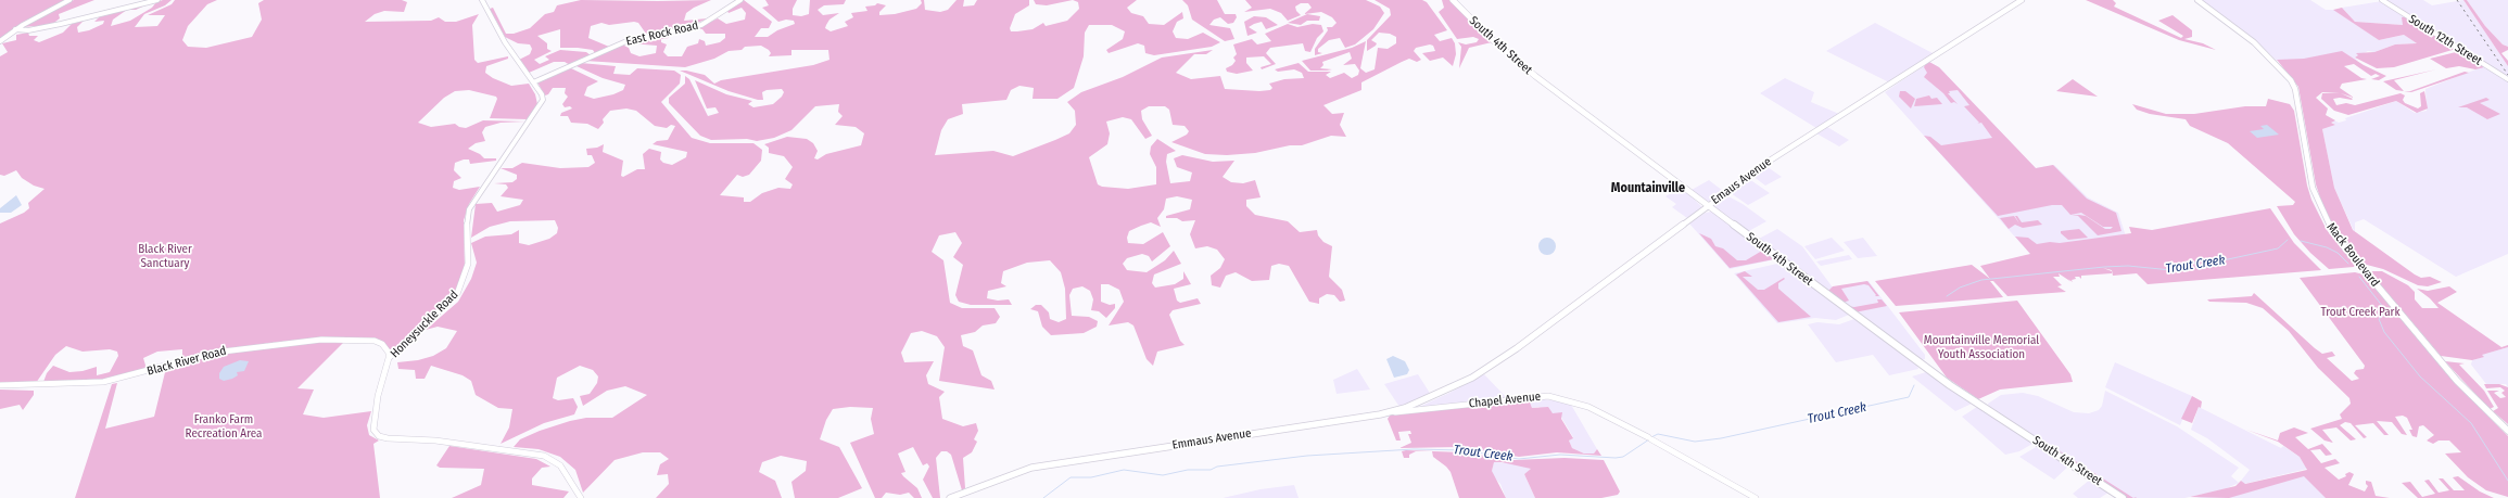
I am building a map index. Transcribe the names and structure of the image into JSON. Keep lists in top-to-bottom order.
{
  "streets": {
    "main road": [
      "South 4th Street",
      "Emaus Avenue",
      "Mack Boulevard",
      "Emmaus Avenue"
    ],
    "street": [
      "East Rock Road",
      "South 12th Street",
      "Honeysuckle Road",
      "Black River Road",
      "Chapel Avenue"
    ]
  },
  "crossings": [
    ["East Rock Road", "Honeysuckle Road"],
    ["South 4th Street", "Emaus Avenue"],
    ["Emaus Avenue", "Emmaus Avenue"],
    ["Honeysuckle Road", "Black River Road"],
    ["Chapel Avenue", "Emmaus Avenue"]
  ],
  "districts": ["Mountainville"],
  "water": ["Trout Creek"],
  "parks": [
    "Black River Sanctuary",
    "Trout Creek Park",
    "Mountainville Memorial Youth Association",
    "Franko Farm Recreation Area"
  ]
}
